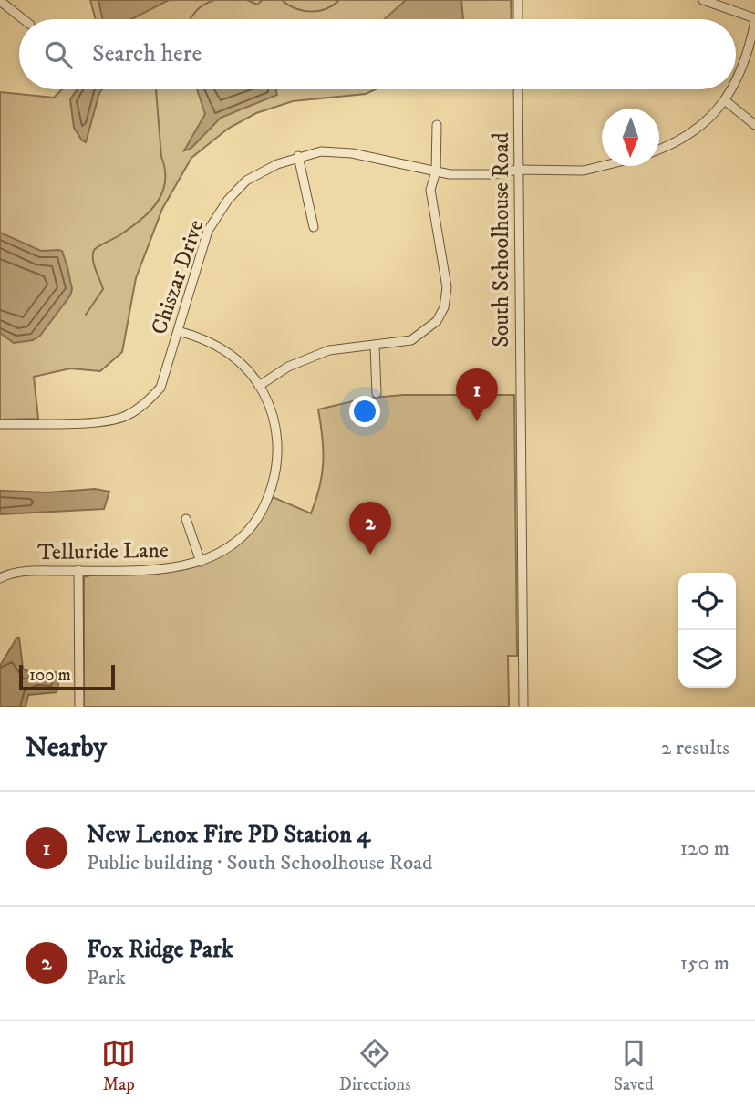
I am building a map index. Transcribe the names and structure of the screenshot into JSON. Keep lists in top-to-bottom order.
{
  "streets": {
    "street": ["South Schoolhouse Road", "Chiszar Drive", "Telluride Lane"]
  },
  "crossings": [
    ["South Schoolhouse Road", "Chiszar Drive"],
    ["Chiszar Drive", "Telluride Lane"]
  ],
  "scale_bar": "100 m",
  "north": "bottom",
  "page": {
    "search": "Search here",
    "pins": ["1", "2"],
    "scale": "100 m",
    "heading": ["Nearby", "2 results"],
    "list": [
      {
        "mark": "1",
        "name": "New Lenox Fire PD Station 4",
        "note": "Public building · South Schoolhouse Road",
        "value": "120 m"
      },
      {
        "mark": "2",
        "name": "Fox Ridge Park",
        "note": "Park",
        "value": "150 m"
      }
    ],
    "nav": ["Map", "Directions", "Saved"]
  }
}
